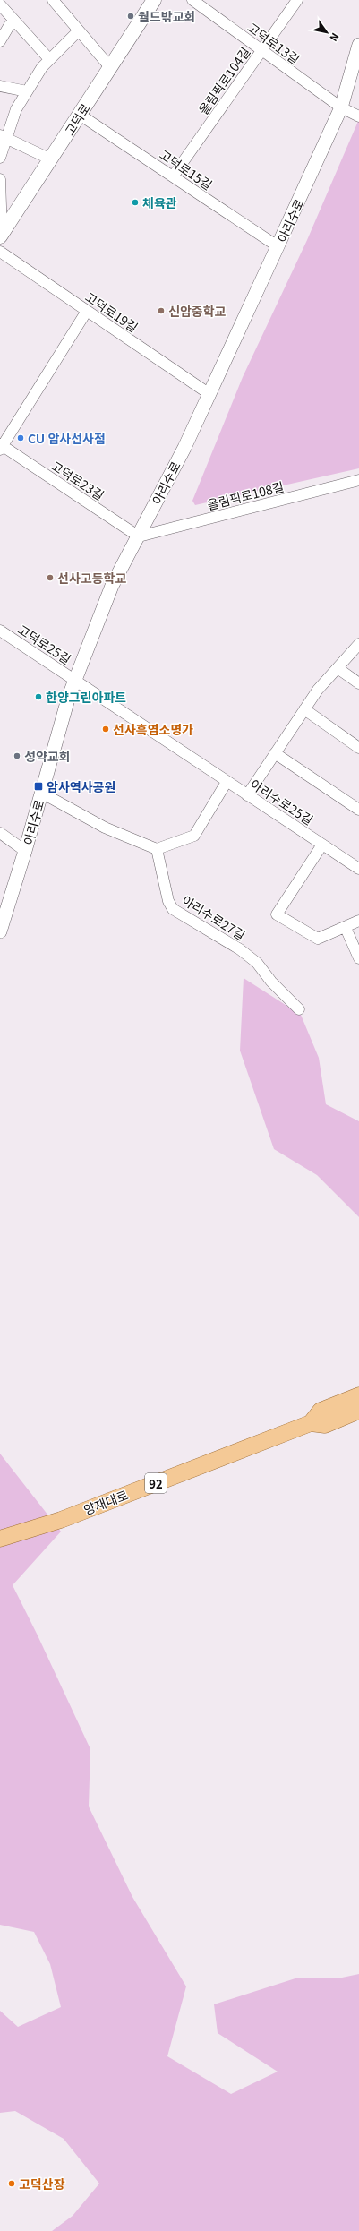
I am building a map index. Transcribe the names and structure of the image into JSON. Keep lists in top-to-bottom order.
{
  "streets": {
    "main road": ["고덕로", "92", "양재대로"],
    "street": [
      "고덕로13길",
      "올림픽로104길",
      "고덕로15길",
      "아리수로",
      "고덕로19길",
      "고덕로23길",
      "올림픽로108길",
      "고덕로25길",
      "아리수로25길",
      "아리수로27길"
    ]
  },
  "crossings": [
    ["고덕로13길", "올림픽로104길"],
    ["고덕로13길", "아리수로"],
    ["올림픽로104길", "고덕로15길"],
    ["고덕로", "고덕로15길"],
    ["고덕로15길", "아리수로"],
    ["아리수로", "고덕로19길"],
    ["아리수로", "고덕로23길"],
    ["아리수로", "올림픽로108길"],
    ["아리수로", "고덕로25길"],
    ["아리수로", "아리수로25길"],
    ["고덕로19길", "고덕로23길"],
    ["고덕로23길", "올림픽로108길"],
    ["고덕로25길", "아리수로25길"]
  ],
  "places": {
    "other": [
      "월드밖교회",
      "체육관",
      "신암중학교",
      "CU 암사선사점",
      "선사고등학교",
      "한양그린아파트",
      "선사흑염소명가",
      "성약교회",
      "고덕산장"
    ],
    "transit": ["암사역사공원"]
  },
  "north": "bottom right"
}
